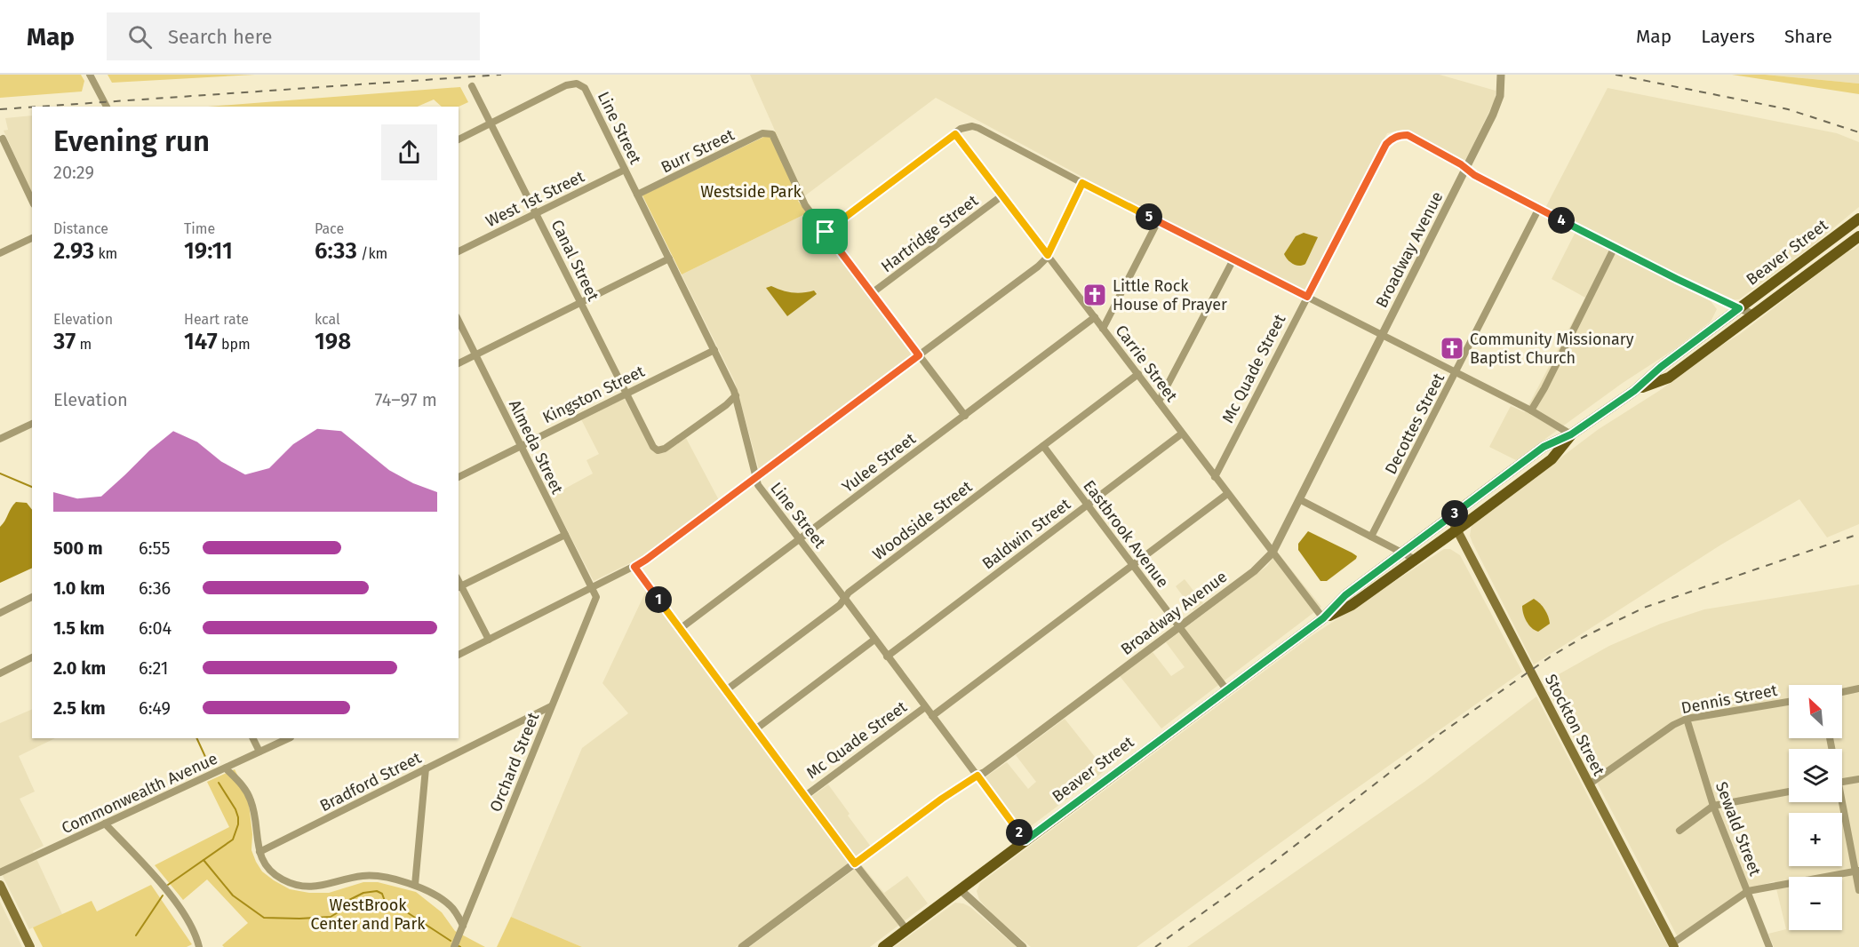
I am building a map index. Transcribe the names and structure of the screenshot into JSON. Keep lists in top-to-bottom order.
{
  "streets": {
    "main road": ["Beaver Street", "Stockton Street"],
    "street": [
      "Line Street",
      "Burr Street",
      "West 1st Street",
      "Hartridge Street",
      "Broadway Avenue",
      "Canal Street",
      "Carrie Street",
      "Mc Quade Street",
      "Kingston Street",
      "Decottes Street",
      "Almeda Street",
      "Yulee Street",
      "Woodside Street",
      "Baldwin Street",
      "Eastbrook Avenue",
      "Dennis Street",
      "Orchard Street",
      "Bradford Street",
      "Commonwealth Avenue",
      "Sewald Street"
    ]
  },
  "crossings": [
    ["Line Street", "Burr Street"],
    ["Line Street", "West 1st Street"],
    ["Line Street", "Broadway Avenue"],
    ["Line Street", "Beaver Street"],
    ["Line Street", "Canal Street"],
    ["Line Street", "Mc Quade Street"],
    ["Line Street", "Kingston Street"],
    ["Line Street", "Yulee Street"],
    ["Line Street", "Woodside Street"],
    ["Line Street", "Baldwin Street"],
    ["West 1st Street", "Canal Street"],
    ["Hartridge Street", "Carrie Street"],
    ["Broadway Avenue", "Carrie Street"],
    ["Broadway Avenue", "Mc Quade Street"],
    ["Broadway Avenue", "Eastbrook Avenue"],
    ["Beaver Street", "Carrie Street"],
    ["Beaver Street", "Eastbrook Avenue"],
    ["Beaver Street", "Stockton Street"],
    ["Canal Street", "Kingston Street"],
    ["Carrie Street", "Mc Quade Street"],
    ["Carrie Street", "Yulee Street"],
    ["Carrie Street", "Woodside Street"],
    ["Carrie Street", "Baldwin Street"],
    ["Mc Quade Street", "Eastbrook Avenue"],
    ["Kingston Street", "Almeda Street"],
    ["Almeda Street", "Orchard Street"],
    ["Woodside Street", "Eastbrook Avenue"],
    ["Baldwin Street", "Eastbrook Avenue"],
    ["Dennis Street", "Stockton Street"],
    ["Dennis Street", "Sewald Street"],
    ["Orchard Street", "Bradford Street"]
  ],
  "parks": ["Westside Park", "WestBrook Center and Park"],
  "places": {
    "church": ["Little Rock House of Prayer", "Community Missionary Baptist Church"]
  },
  "north": "top left",
  "page": {
    "header": "Map",
    "search": "Search here",
    "nav": ["Map", "Layers", "Share"],
    "heading": ["Evening run", "20:29"],
    "stats": [
      ["Distance", "2.93 km"],
      ["Time", "19:11"],
      ["Pace", "6:33 /km"],
      ["Elevation", "37 m"],
      ["Heart rate", "147 bpm"],
      ["kcal", "198"]
    ],
    "pins": [
      "5",
      "4",
      "3",
      "1",
      "2"
    ],
    "chart": ["Elevation", "74–97 m"],
    "list": [
      {
        "name": "500 m",
        "note": "6:55"
      },
      {
        "name": "1.0 km",
        "note": "6:36"
      },
      {
        "name": "1.5 km",
        "note": "6:04"
      },
      {
        "name": "2.0 km",
        "note": "6:21"
      },
      {
        "name": "2.5 km",
        "note": "6:49"
      }
    ],
    "map_buttons": ["+", "−"]
  }
}
